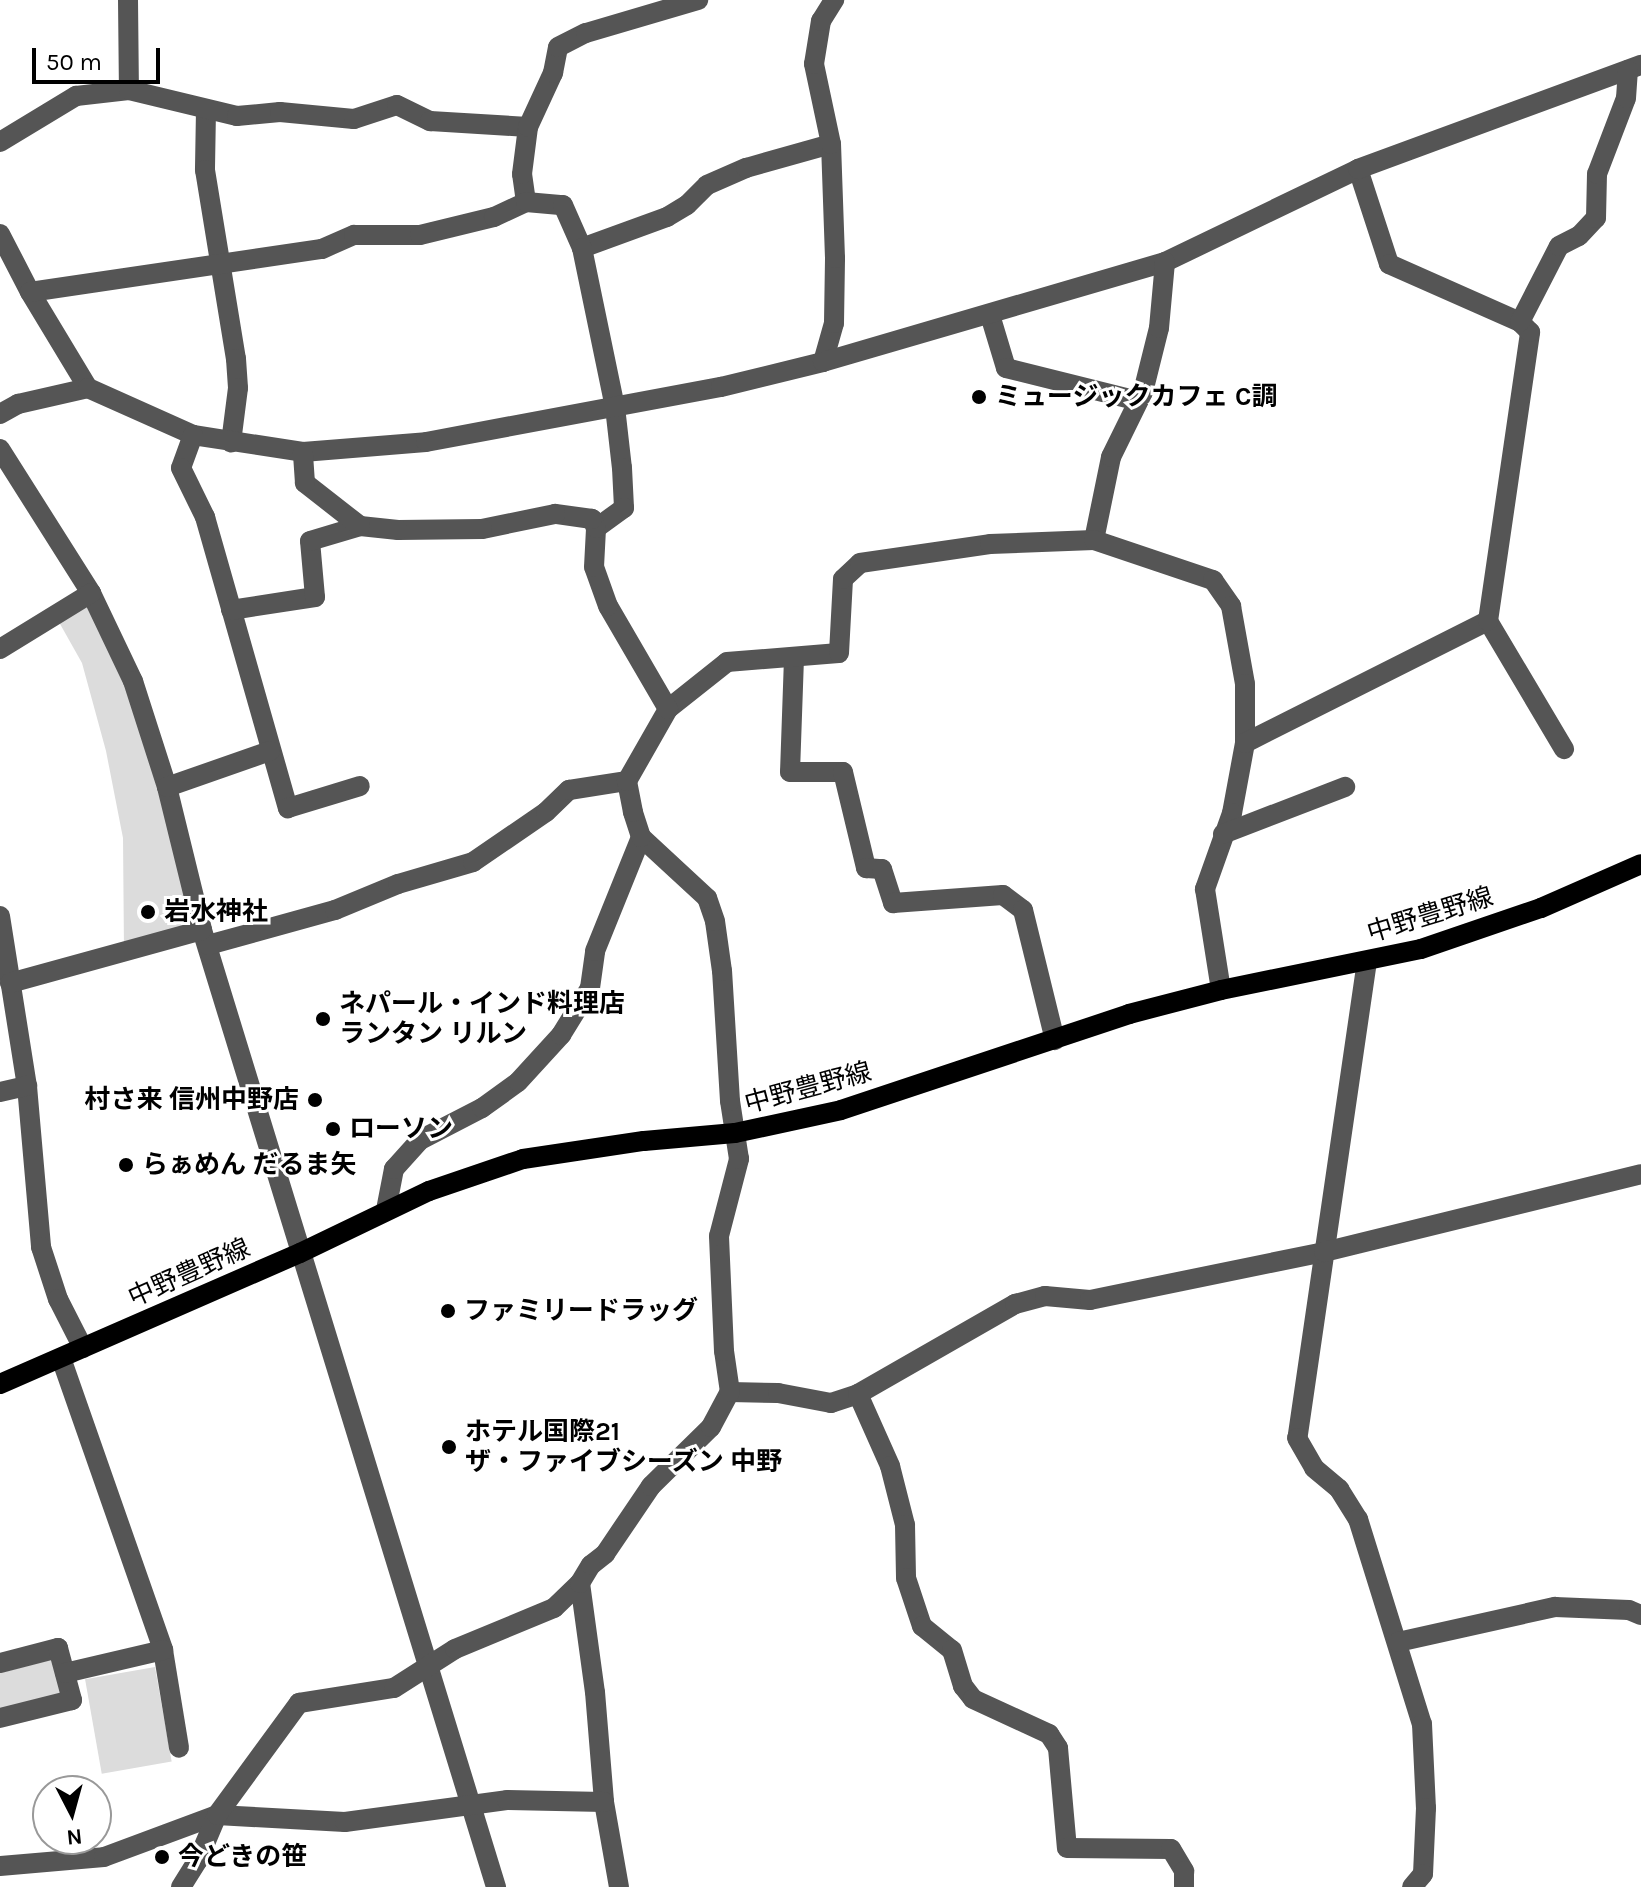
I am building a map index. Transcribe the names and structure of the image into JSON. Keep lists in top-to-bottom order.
{
  "streets": {
    "main road": ["中野豊野線"]
  },
  "places": [
    "ミュージックカフェ C調",
    "岩水神社",
    "ネパール・インド料理店 ランタン リルン",
    "村さ来 信州中野店",
    "ローソン",
    "らぁめん だるま矢",
    "ファミリードラッグ",
    "ホテル国際21 ザ・ファイブシーズン 中野",
    "今どきの笹"
  ],
  "scale_bar": "50 m",
  "north": "bottom"
}
